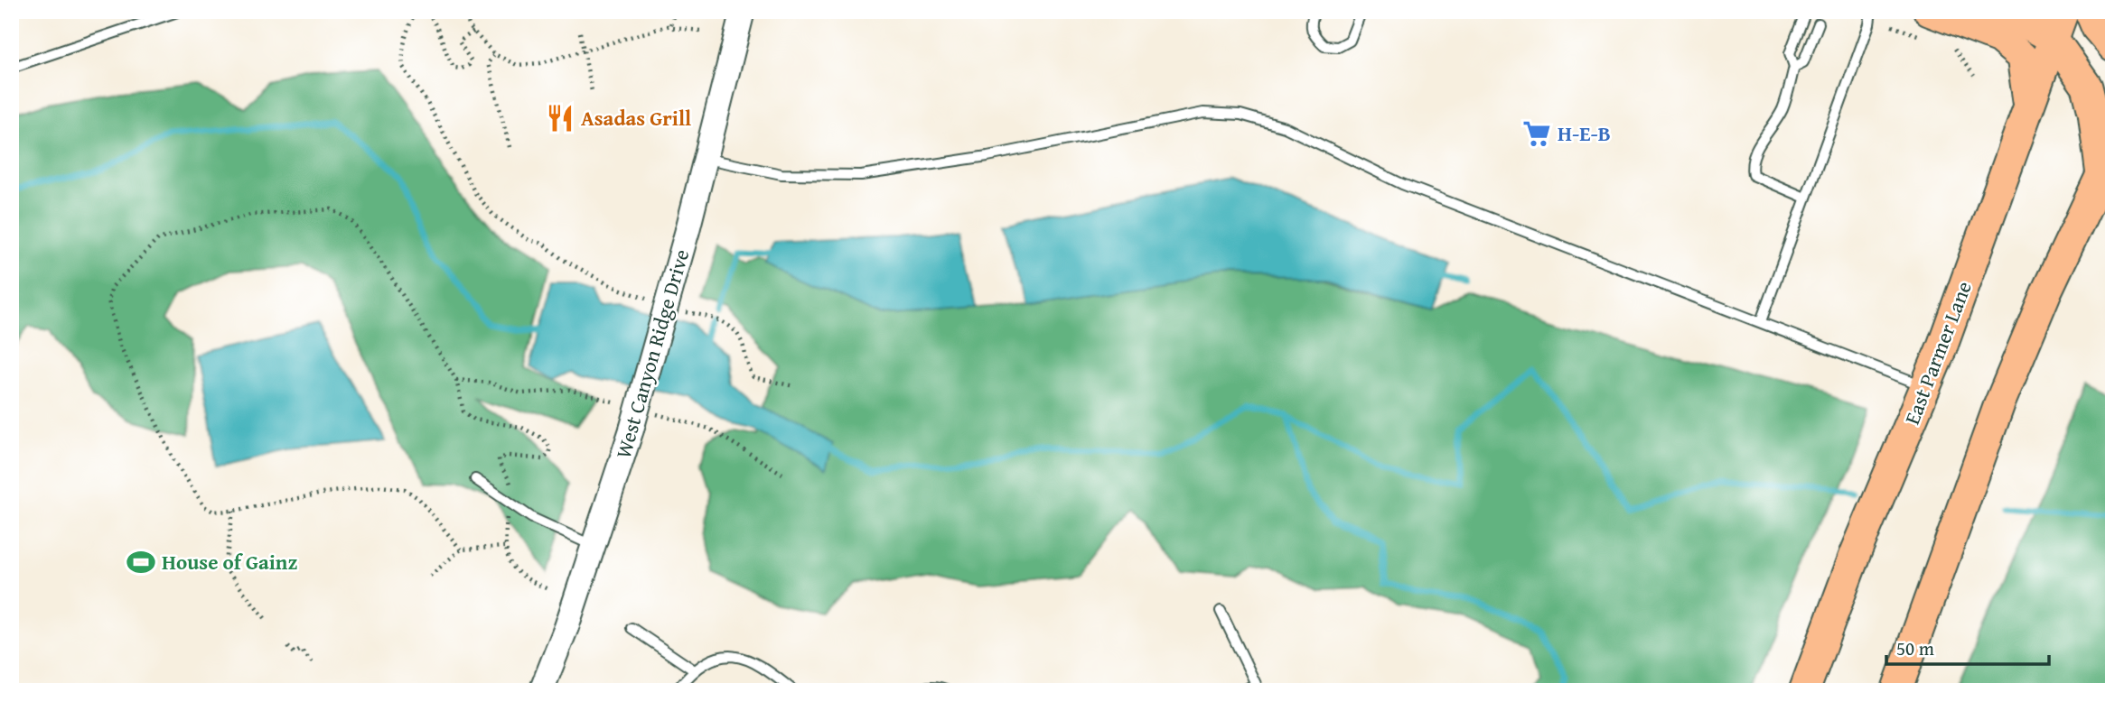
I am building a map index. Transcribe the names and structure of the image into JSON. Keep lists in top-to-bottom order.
{
  "streets": {
    "main road": ["East Parmer Lane"],
    "street": ["West Canyon Ridge Drive"]
  },
  "places": {
    "restaurant": ["Asadas Grill"],
    "supermarket": ["H-E-B"],
    "sports": ["House of Gainz"]
  },
  "scale_bar": "50 m"
}
